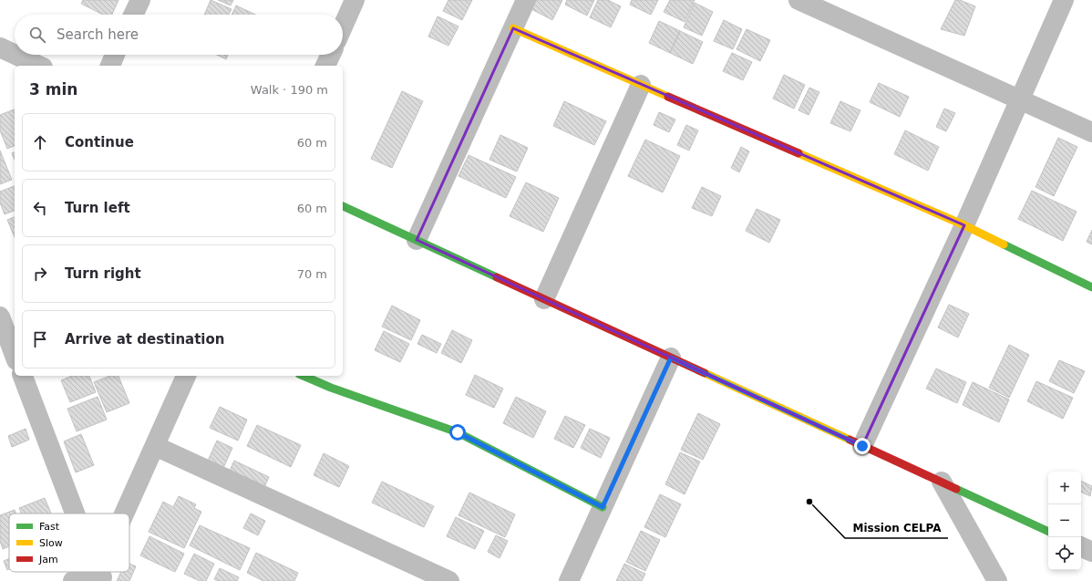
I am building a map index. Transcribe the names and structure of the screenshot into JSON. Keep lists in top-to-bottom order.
{
  "places": ["Mission CELPA"],
  "legend": ["Fast", "Slow", "Jam"],
  "page": {
    "search": "Search here",
    "heading": ["3 min", "Walk · 190 m"],
    "list": [
      ["Continue", "60 m"],
      ["Turn left", "60 m"],
      ["Turn right", "70 m"],
      "Arrive at destination"
    ],
    "map_buttons": ["+", "−"]
  }
}
